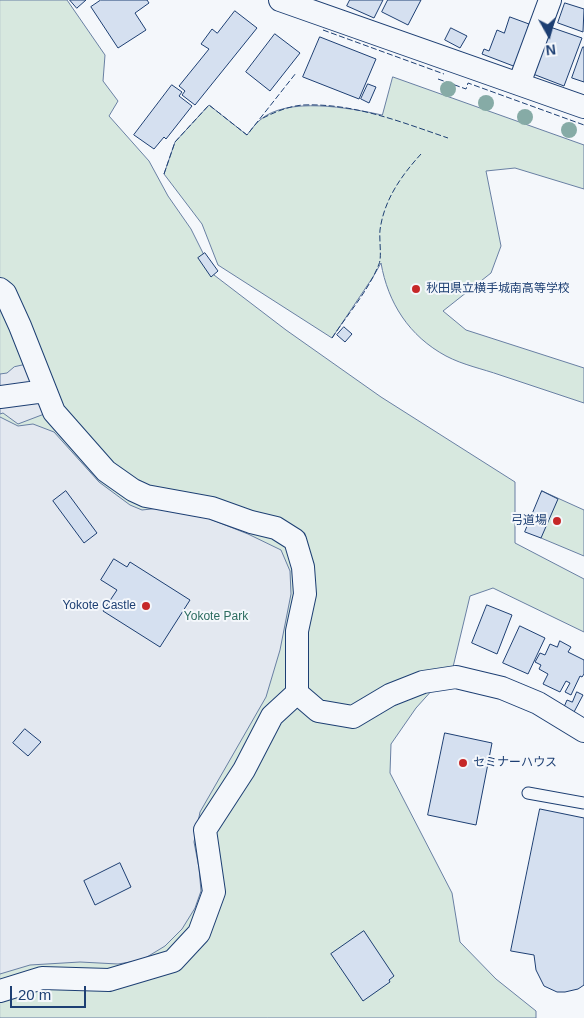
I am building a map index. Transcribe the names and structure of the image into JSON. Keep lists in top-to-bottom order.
{
  "parks": ["Yokote Park"],
  "places": [
    "秋田県立横手城南高等学校",
    "弓道場",
    "Yokote Castle",
    "セミナーハウス"
  ],
  "scale_bar": "20 m",
  "north": "bottom"
}
